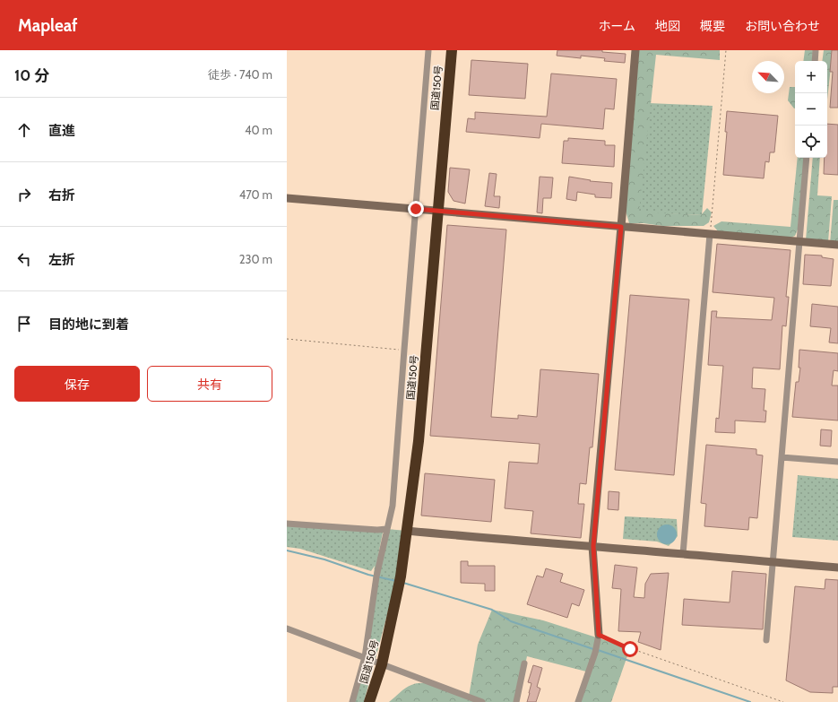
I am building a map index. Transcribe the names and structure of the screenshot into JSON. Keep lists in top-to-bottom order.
{
  "streets": {
    "highway": ["国道150号"]
  },
  "north": "top left",
  "page": {
    "header": "Mapleaf",
    "nav": [
      "ホーム",
      "地図",
      "概要",
      "お問い合わせ"
    ],
    "heading": ["10 分", "徒歩 · 740 m"],
    "map_buttons": ["+", "−"],
    "list": [
      ["直進", "40 m"],
      ["右折", "470 m"],
      ["左折", "230 m"],
      "目的地に到着"
    ],
    "buttons": ["保存", "共有"]
  }
}
